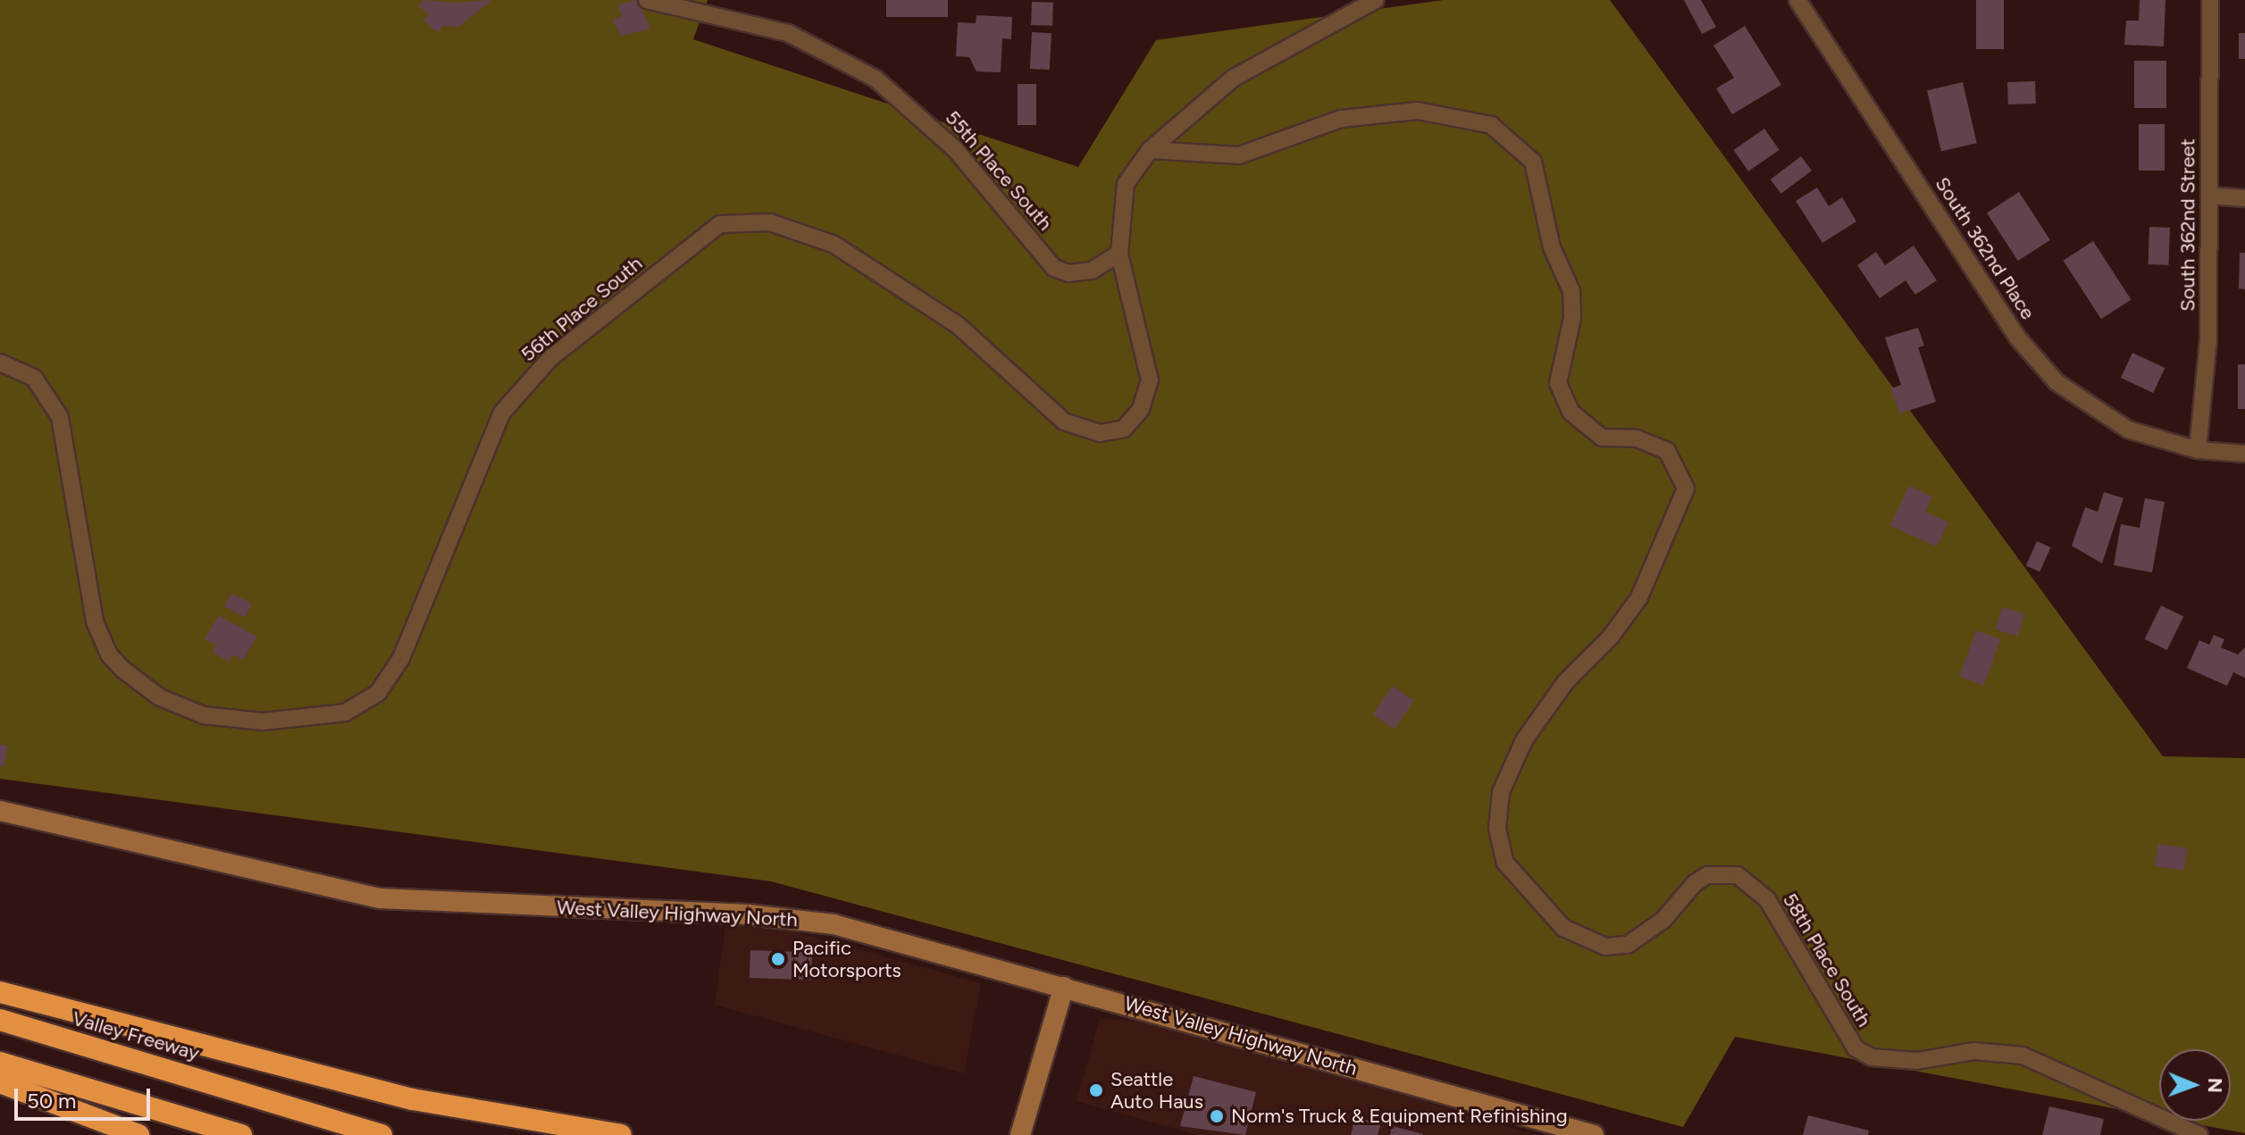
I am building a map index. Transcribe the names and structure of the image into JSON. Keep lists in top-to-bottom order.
{
  "streets": {
    "highway": ["Valley Freeway"],
    "main road": ["West Valley Highway North"],
    "street": [
      "55th Place South",
      "South 362nd Street",
      "South 362nd Place",
      "56th Place South",
      "58th Place South"
    ]
  },
  "crossings": [
    ["55th Place South", "56th Place South"],
    ["South 362nd Street", "South 362nd Place"],
    ["56th Place South", "58th Place South"]
  ],
  "places": ["Pacific Motorsports", "Seattle Auto Haus", "Norm's Truck & Equipment Refinishing"],
  "scale_bar": "50 m",
  "north": "right"
}
